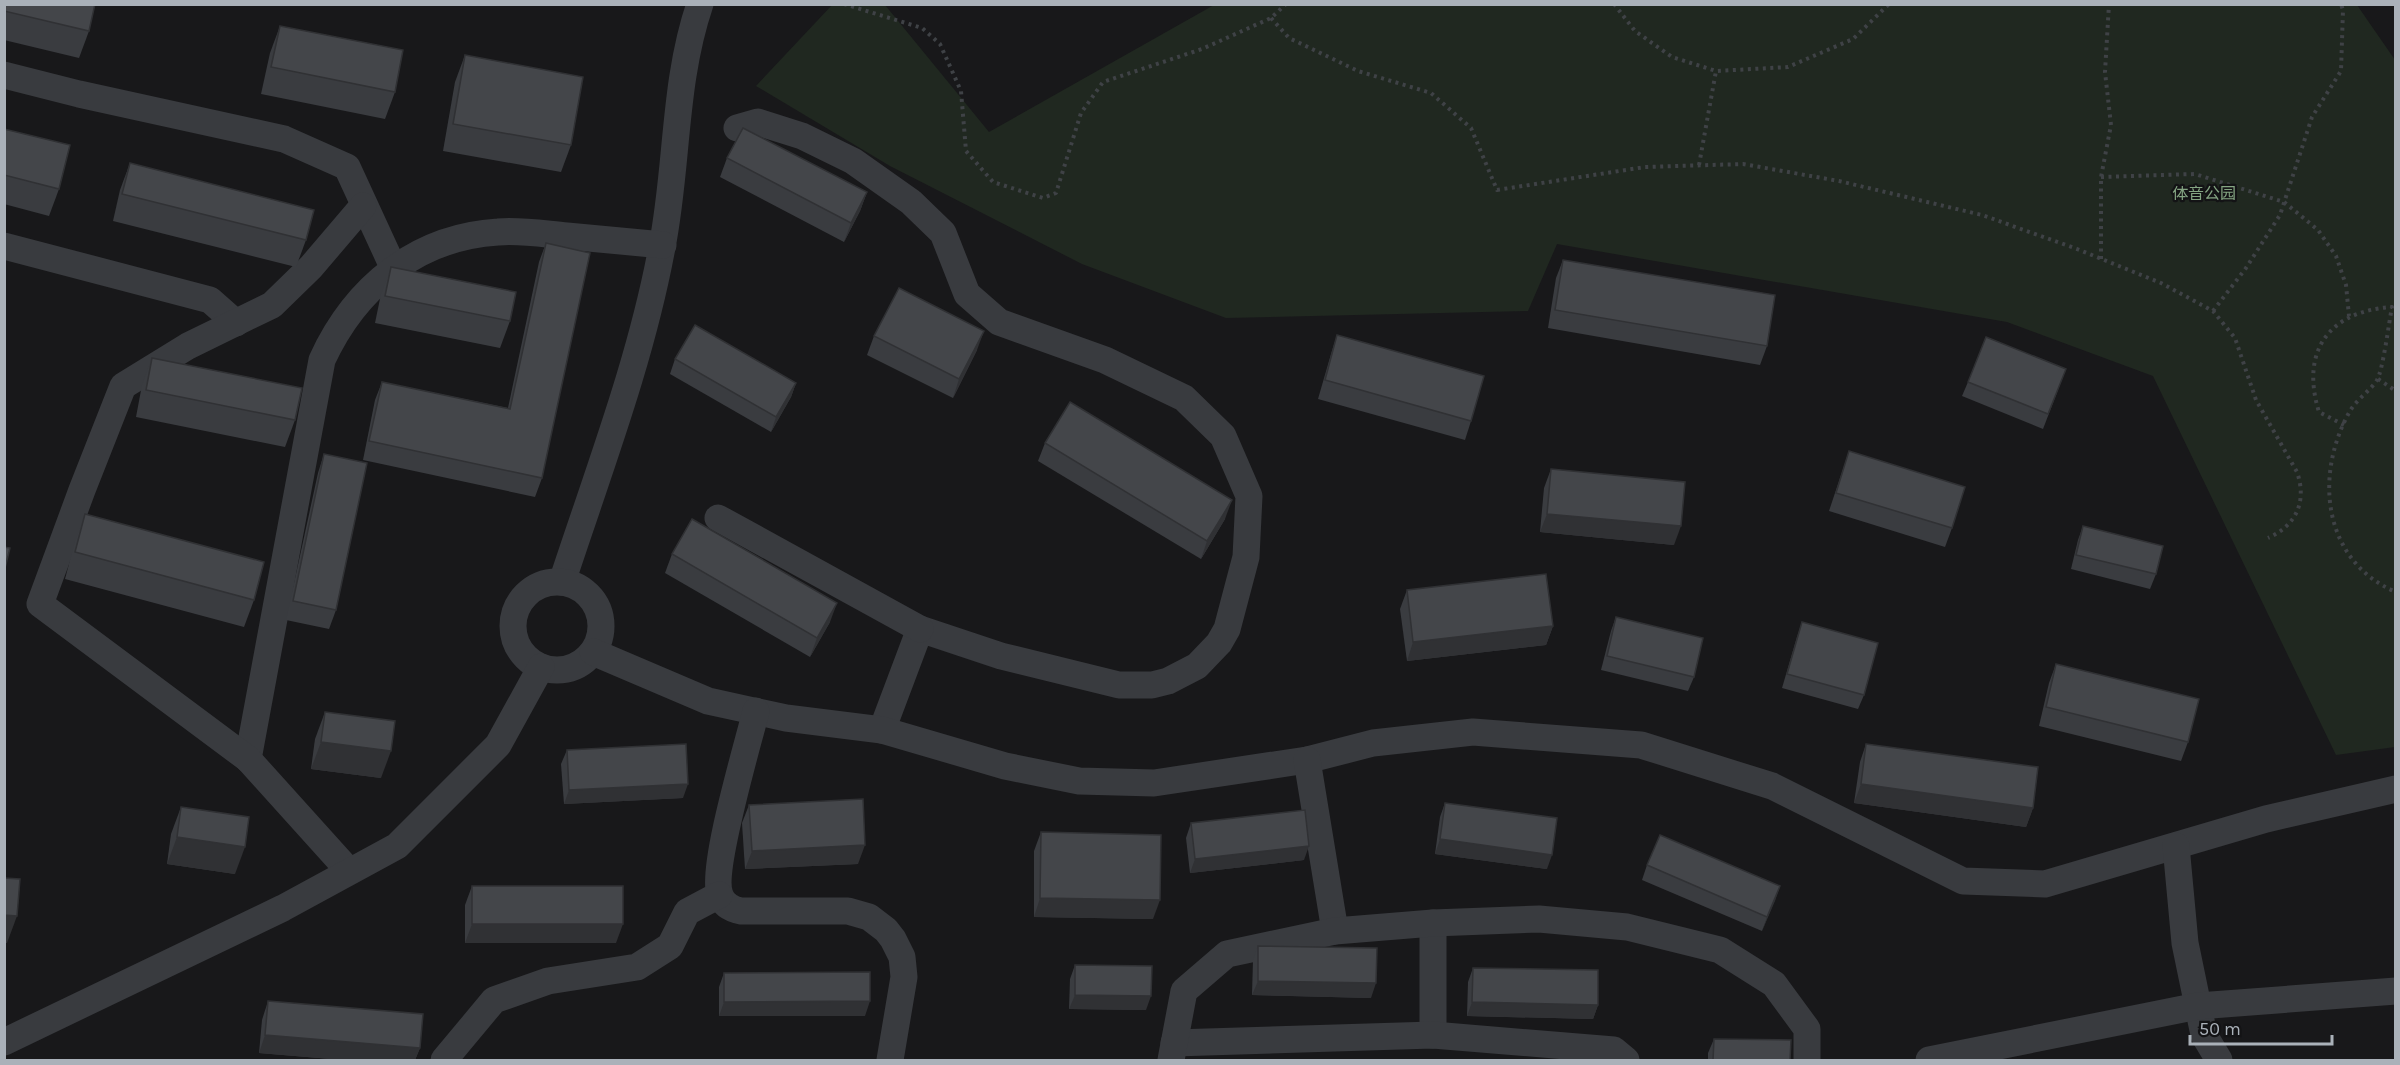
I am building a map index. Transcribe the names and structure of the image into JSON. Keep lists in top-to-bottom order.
{
  "parks": ["体音公园"],
  "scale_bar": "50 m"
}
